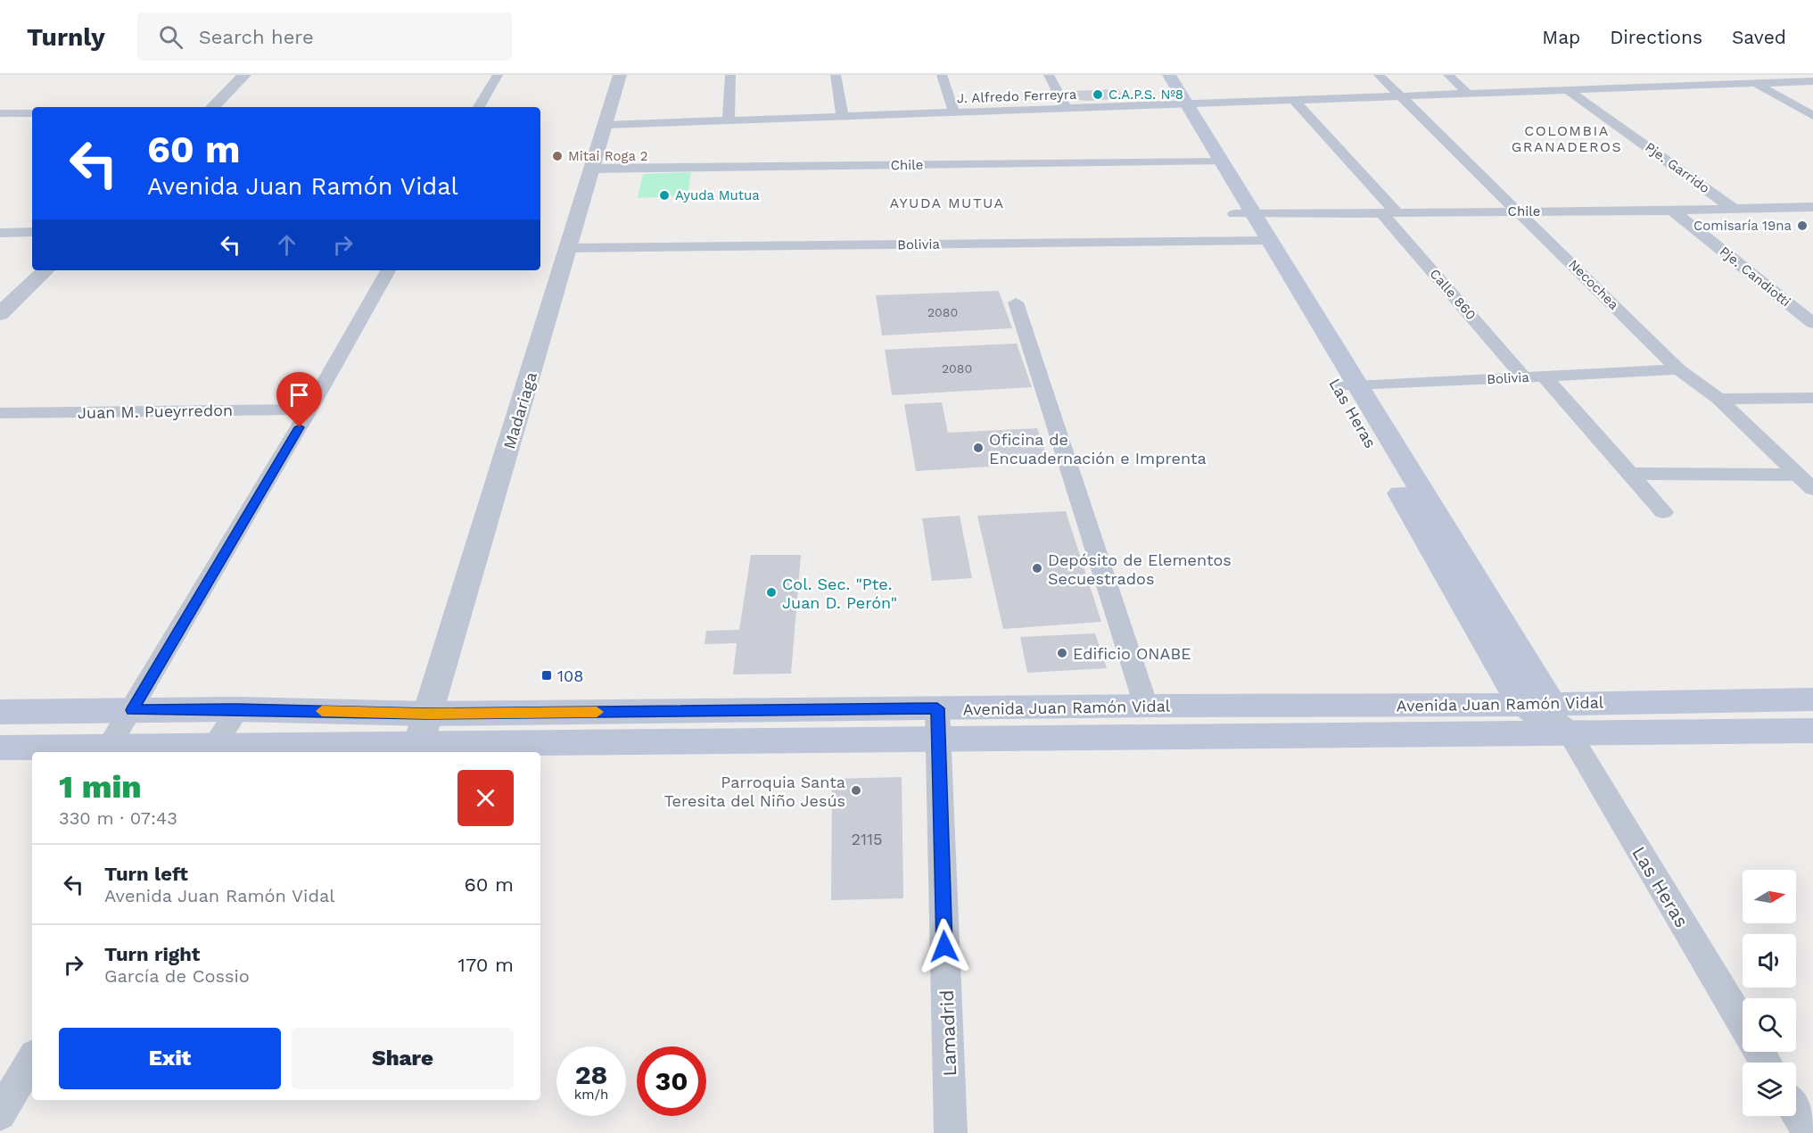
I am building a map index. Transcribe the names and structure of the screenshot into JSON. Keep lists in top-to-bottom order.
{
  "streets": {
    "main road": ["Las Heras", "Avenida Juan Ramón Vidal"],
    "street": [
      "J. Alfredo Ferreyra",
      "Chile",
      "Pje. Garrido",
      "Bolivia",
      "Pje. Candiotti",
      "Necochea",
      "Calle 860",
      "Madariaga",
      "Juan M. Pueyrredon",
      "Lamadrid"
    ]
  },
  "crossings": [
    ["J. Alfredo Ferreyra", "Pje. Garrido"],
    ["J. Alfredo Ferreyra", "Necochea"],
    ["J. Alfredo Ferreyra", "Calle 860"],
    ["J. Alfredo Ferreyra", "Madariaga"],
    ["J. Alfredo Ferreyra", "Las Heras"],
    ["Chile", "Pje. Garrido"],
    ["Chile", "Pje. Candiotti"],
    ["Chile", "Necochea"],
    ["Chile", "Calle 860"],
    ["Chile", "Madariaga"],
    ["Chile", "Las Heras"],
    ["Bolivia", "Necochea"],
    ["Bolivia", "Calle 860"],
    ["Bolivia", "Madariaga"],
    ["Bolivia", "Las Heras"],
    ["Madariaga", "Avenida Juan Ramón Vidal"],
    ["Las Heras", "Avenida Juan Ramón Vidal"],
    ["Avenida Juan Ramón Vidal", "Lamadrid"]
  ],
  "districts": ["COLOMBIA GRANADEROS", "AYUDA MUTUA"],
  "places": {
    "other": [
      "C.A.P.S. Nº8",
      "Mitai Roga 2",
      "Ayuda Mutua",
      "Comisaría 19na",
      "Oficina de Encuadernación e Imprenta",
      "Depósito de Elementos Secuestrados",
      "Col. Sec. \"Pte. Juan D. Perón\"",
      "Edificio ONABE",
      "Parroquia Santa Teresita del Niño Jesús"
    ],
    "transit": ["108"]
  },
  "house_numbers": ["2080", "2080", "2115"],
  "north": "right",
  "page": {
    "header": "Turnly",
    "search": "Search here",
    "nav": ["Map", "Directions", "Saved"],
    "turn": ["60 m", "Avenida Juan Ramón Vidal"],
    "heading": ["1 min", "330 m · 07:43"],
    "list": [
      {
        "name": "Turn left",
        "note": "Avenida Juan Ramón Vidal",
        "value": "60 m"
      },
      {
        "name": "Turn right",
        "note": "García de Cossio",
        "value": "170 m"
      }
    ],
    "buttons": ["Exit", "Share"],
    "speed": "28 km/h",
    "limit": "30"
  }
}
